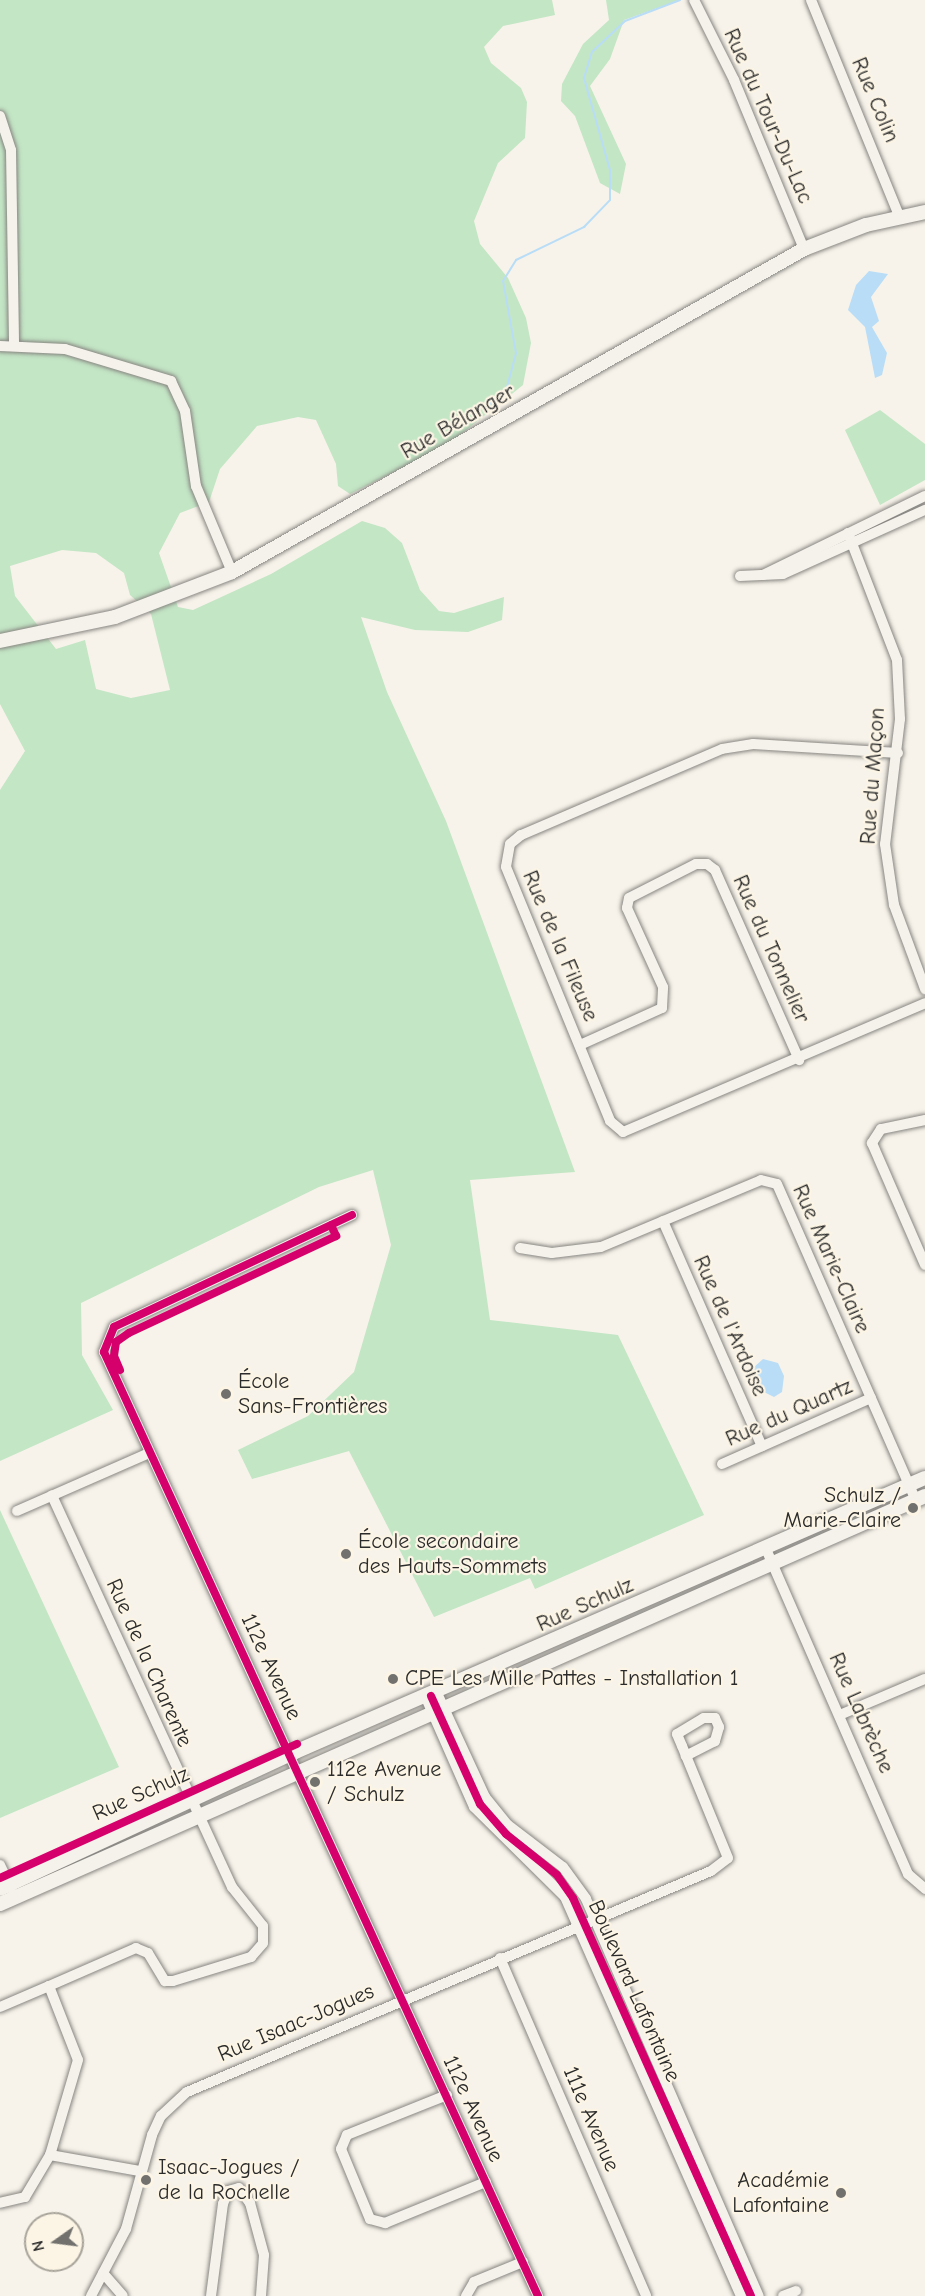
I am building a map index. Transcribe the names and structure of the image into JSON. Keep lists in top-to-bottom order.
{
  "streets": {
    "street": [
      "Rue Colin",
      "Rue du Tour-Du-Lac",
      "Rue Bélanger",
      "Rue du Maçon",
      "Rue de la Fileuse",
      "Rue du Tonnelier",
      "Rue Marie-Claire",
      "Rue de l'Ardoise",
      "Rue du Quartz",
      "Rue Schulz",
      "Rue de la Charente",
      "112e Avenue",
      "Rue Labrèche",
      "Boulevard Lafontaine",
      "Rue Isaac-Jogues",
      "111e Avenue"
    ]
  },
  "crossings": [
    ["Rue Colin", "Rue Bélanger"],
    ["Rue du Tour-Du-Lac", "Rue Bélanger"],
    ["Rue du Maçon", "Rue de la Fileuse"],
    ["Rue de la Fileuse", "Rue du Tonnelier"],
    ["Rue Marie-Claire", "Rue de l'Ardoise"],
    ["Rue Marie-Claire", "Rue du Quartz"],
    ["Rue Marie-Claire", "Rue Schulz"],
    ["Rue de l'Ardoise", "Rue du Quartz"],
    ["Rue Schulz", "Rue de la Charente"],
    ["Rue Schulz", "112e Avenue"],
    ["Rue Schulz", "Rue Labrèche"],
    ["Rue Schulz", "Boulevard Lafontaine"],
    ["112e Avenue", "Rue Isaac-Jogues"],
    ["Boulevard Lafontaine", "Rue Isaac-Jogues"],
    ["Rue Isaac-Jogues", "111e Avenue"]
  ],
  "places": [
    "École Sans-Frontières",
    "Schulz / Marie-Claire",
    "École secondaire des Hauts-Sommets",
    "CPE Les Mille Pattes - Installation 1",
    "112e Avenue / Schulz",
    "Isaac-Jogues / de la Rochelle",
    "Académie Lafontaine"
  ],
  "north": "left"
}
